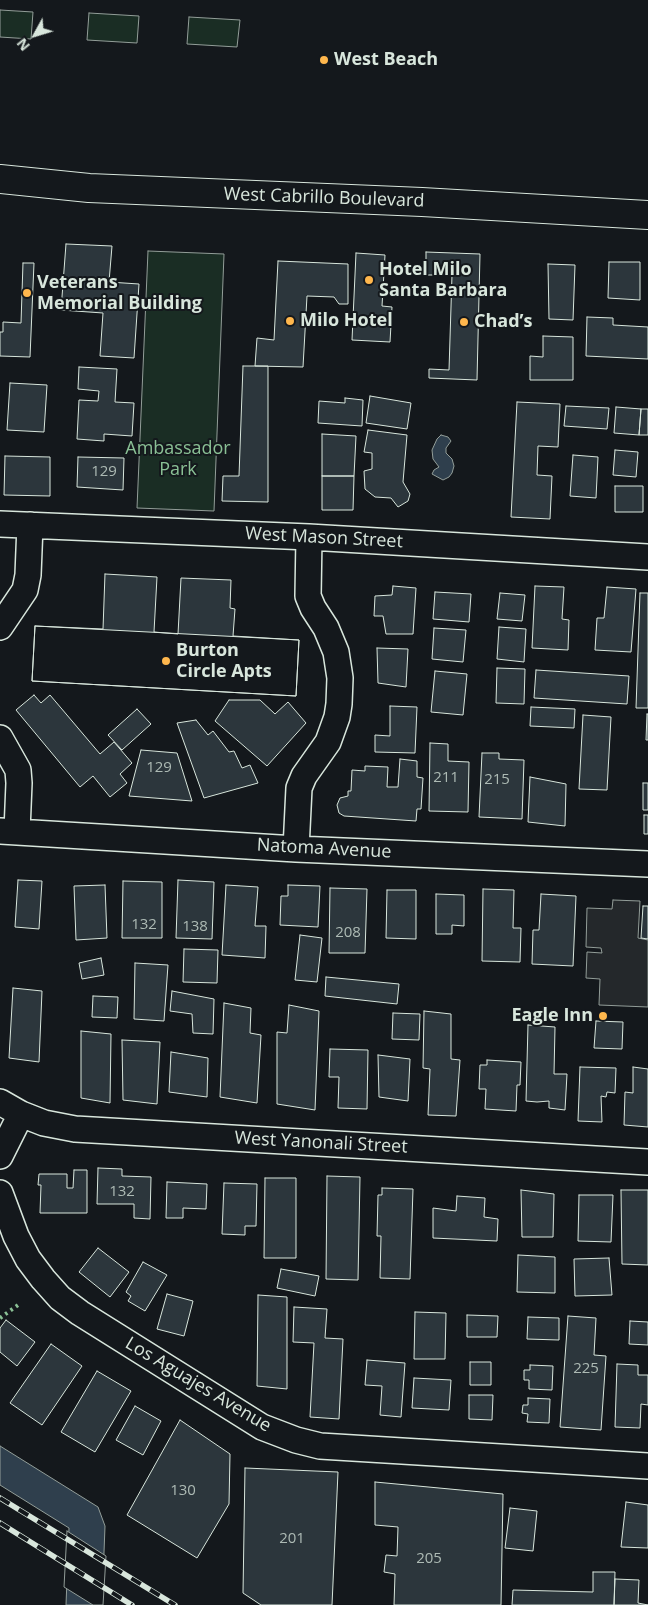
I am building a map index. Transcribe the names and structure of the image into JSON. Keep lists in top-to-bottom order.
{
  "streets": {
    "main road": ["West Cabrillo Boulevard"],
    "street": [
      "West Mason Street",
      "Natoma Avenue",
      "West Yanonali Street",
      "Los Aguajes Avenue"
    ]
  },
  "parks": ["Ambassador Park"],
  "places": [
    "West Beach",
    "Hotel Milo Santa Barbara",
    "Veterans Memorial Building",
    "Milo Hotel",
    "Chad’s",
    "Burton Circle Apts",
    "Eagle Inn"
  ],
  "house_numbers": [
    "129",
    "129",
    "211",
    "215",
    "132",
    "138",
    "208",
    "132",
    "225",
    "130",
    "201",
    "205"
  ],
  "north": "bottom left"
}
